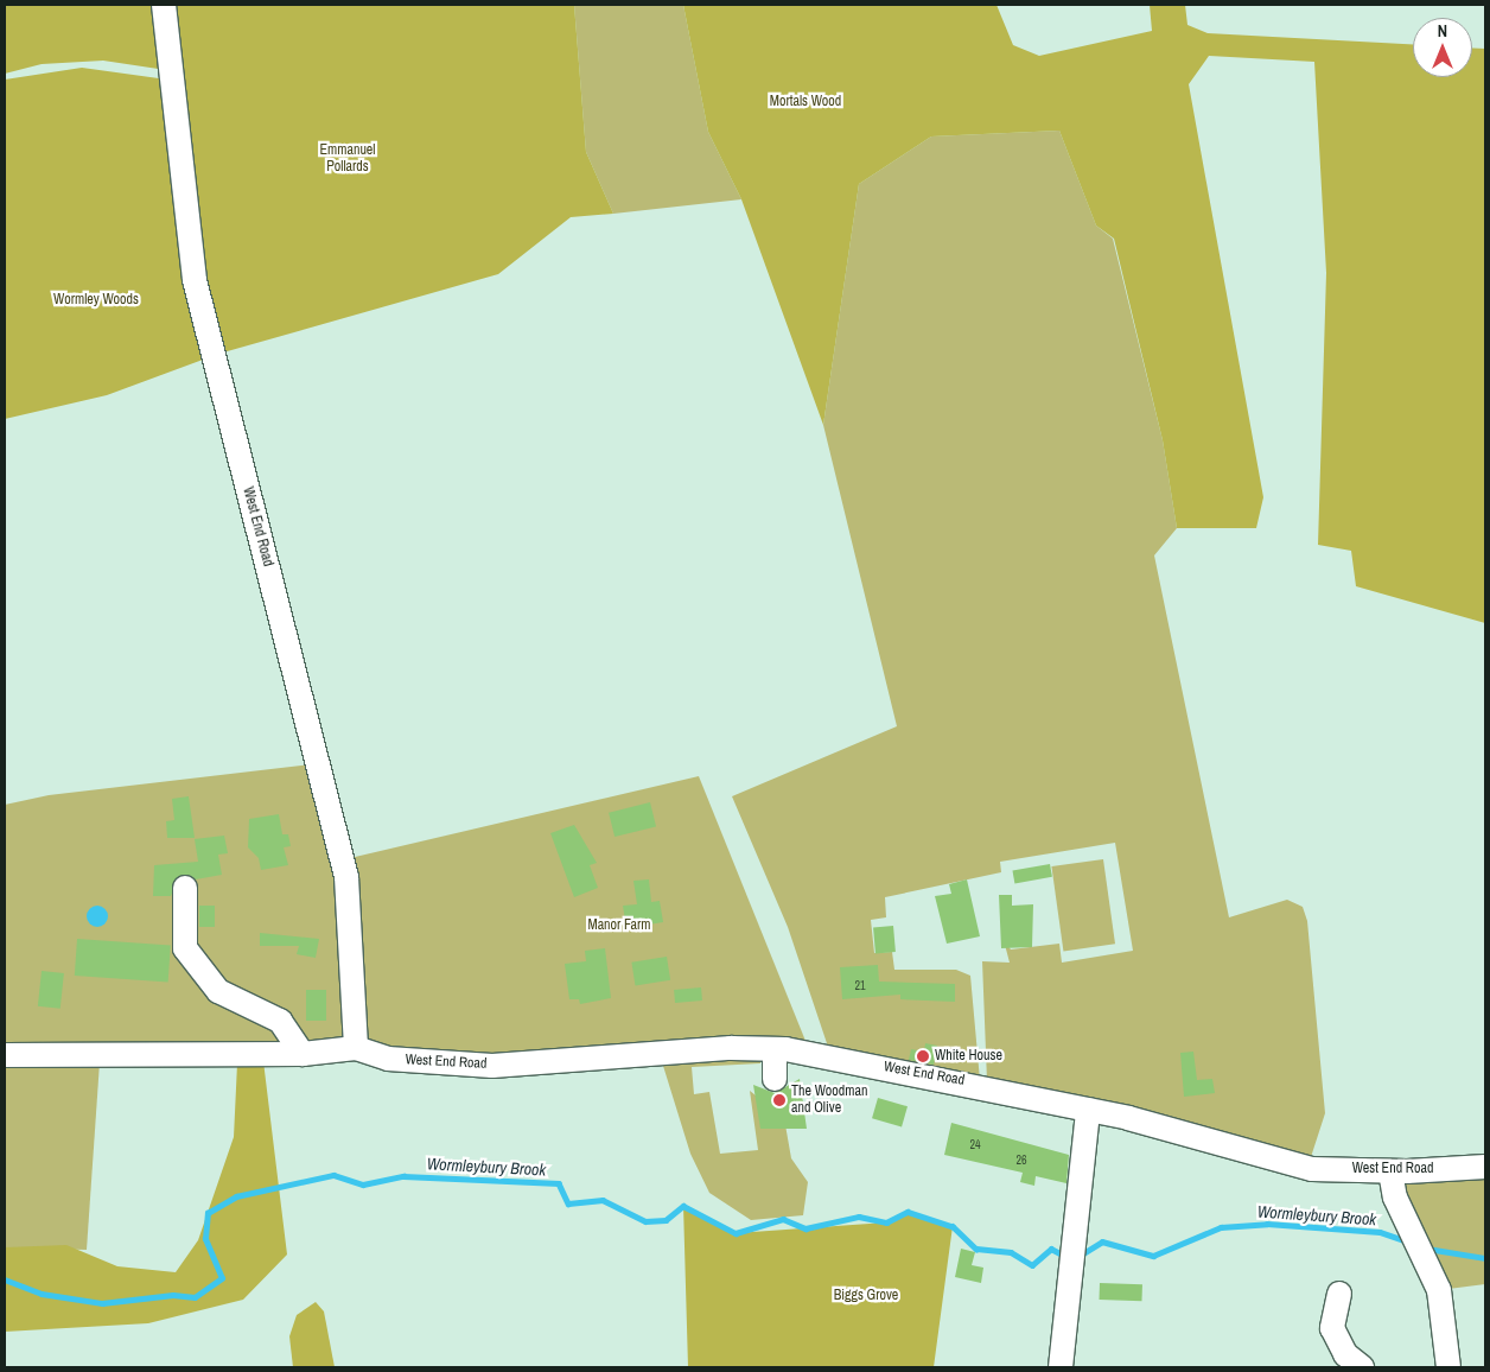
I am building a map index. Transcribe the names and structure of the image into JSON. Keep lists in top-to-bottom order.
{
  "streets": {
    "street": ["West End Road"]
  },
  "water": ["Wormleybury Brook"],
  "parks": [
    "Mortals Wood",
    "Emmanuel Pollards",
    "Wormley Woods",
    "Manor Farm",
    "Biggs Grove"
  ],
  "places": ["White House", "The Woodman and Olive"],
  "house_numbers": ["21", "24", "26"],
  "north": "top"
}
